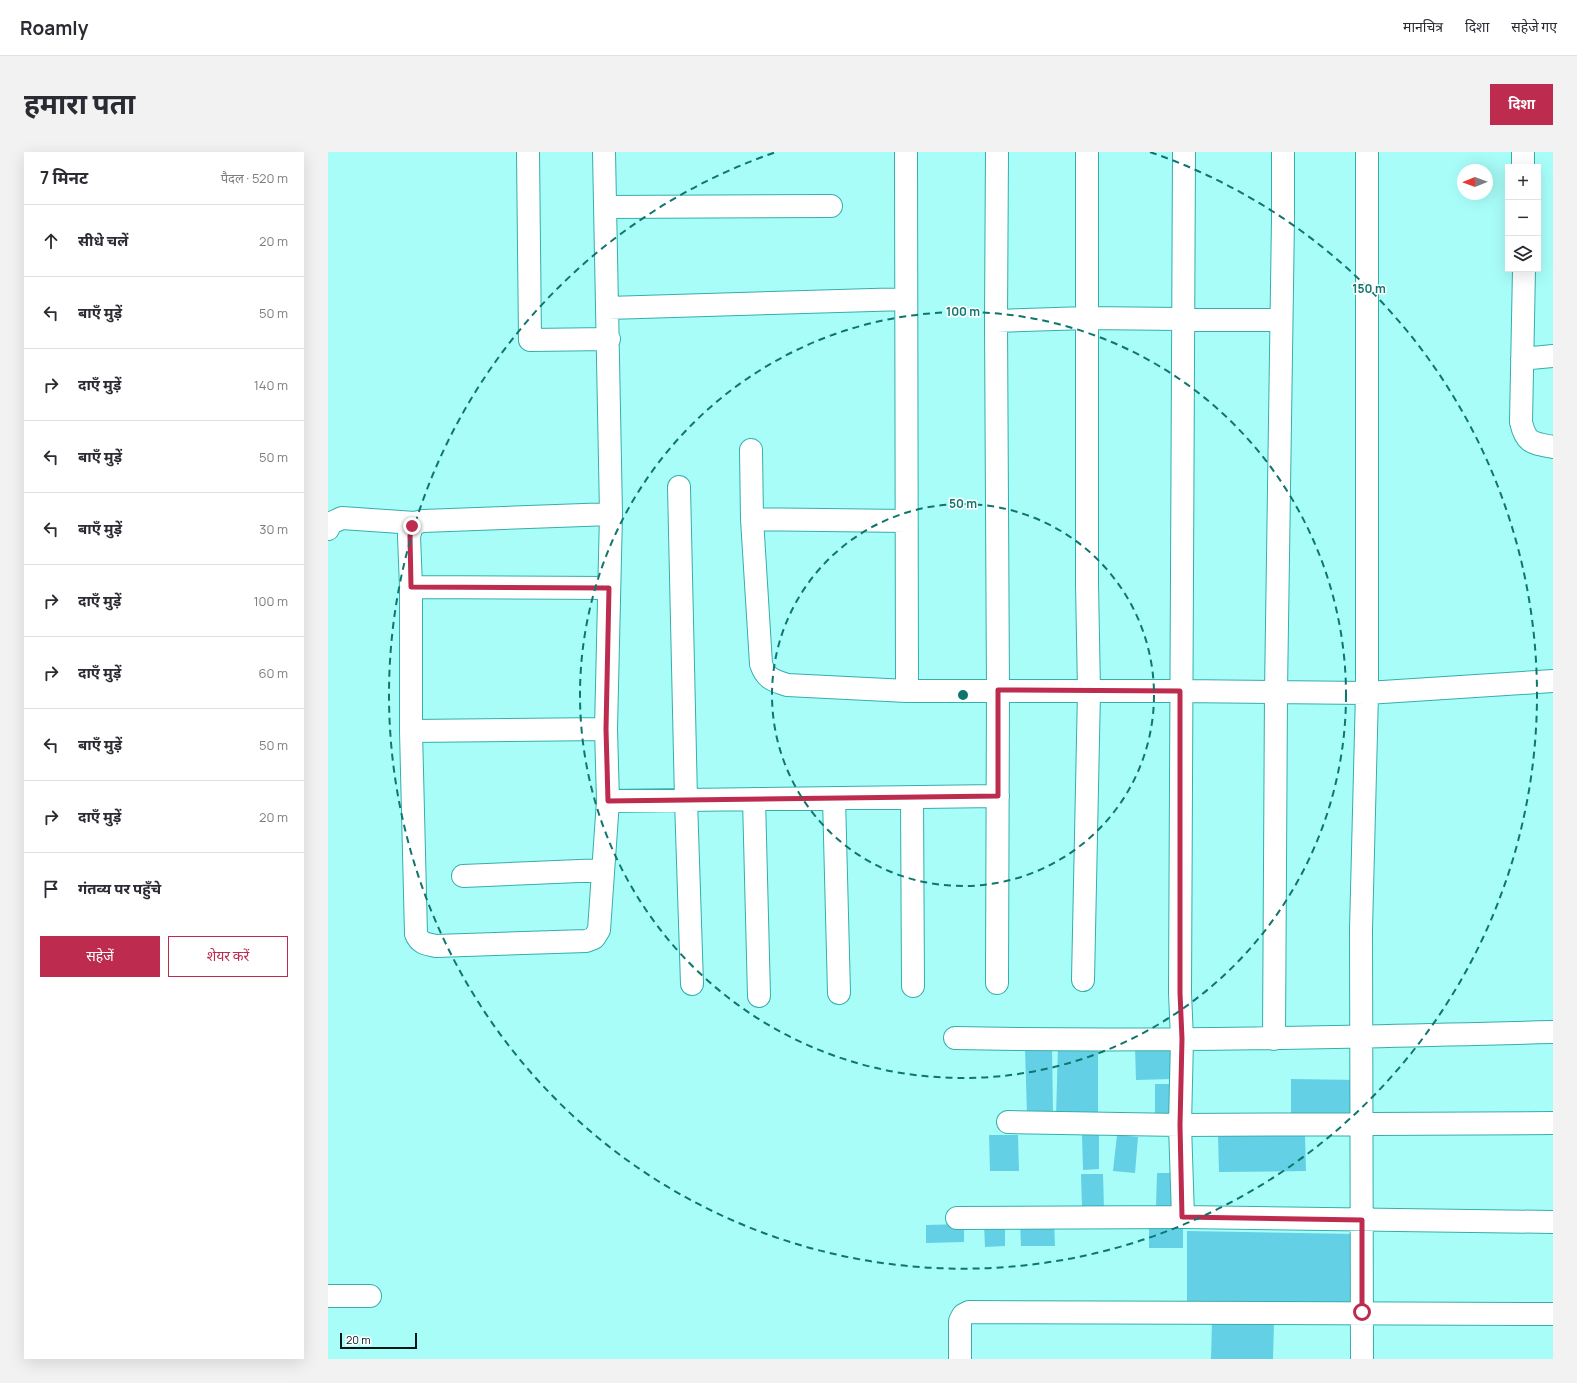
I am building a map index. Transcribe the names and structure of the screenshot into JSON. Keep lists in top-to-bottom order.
{
  "scale_bar": "20 m",
  "north": "left",
  "page": {
    "header": "Roamly",
    "nav": ["मानचित्र", "दिशा", "सहेजे गए"],
    "title": "हमारा पता",
    "buttons": [
      "दिशा",
      ["सहेजें", "शेयर करें"]
    ],
    "heading": ["7 मिनट", "पैदल · 520 m"],
    "map_buttons": ["+", "−"],
    "list": [
      ["सीधे चलें", "20 m"],
      ["बाएँ मुड़ें", "50 m"],
      ["दाएँ मुड़ें", "140 m"],
      ["बाएँ मुड़ें", "50 m"],
      ["बाएँ मुड़ें", "30 m"],
      ["दाएँ मुड़ें", "100 m"],
      ["दाएँ मुड़ें", "60 m"],
      ["बाएँ मुड़ें", "50 m"],
      ["दाएँ मुड़ें", "20 m"],
      "गंतव्य पर पहुँचे"
    ],
    "scale": "20 m"
  },
  "rings": ["150 m", "100 m", "50 m"]
}
